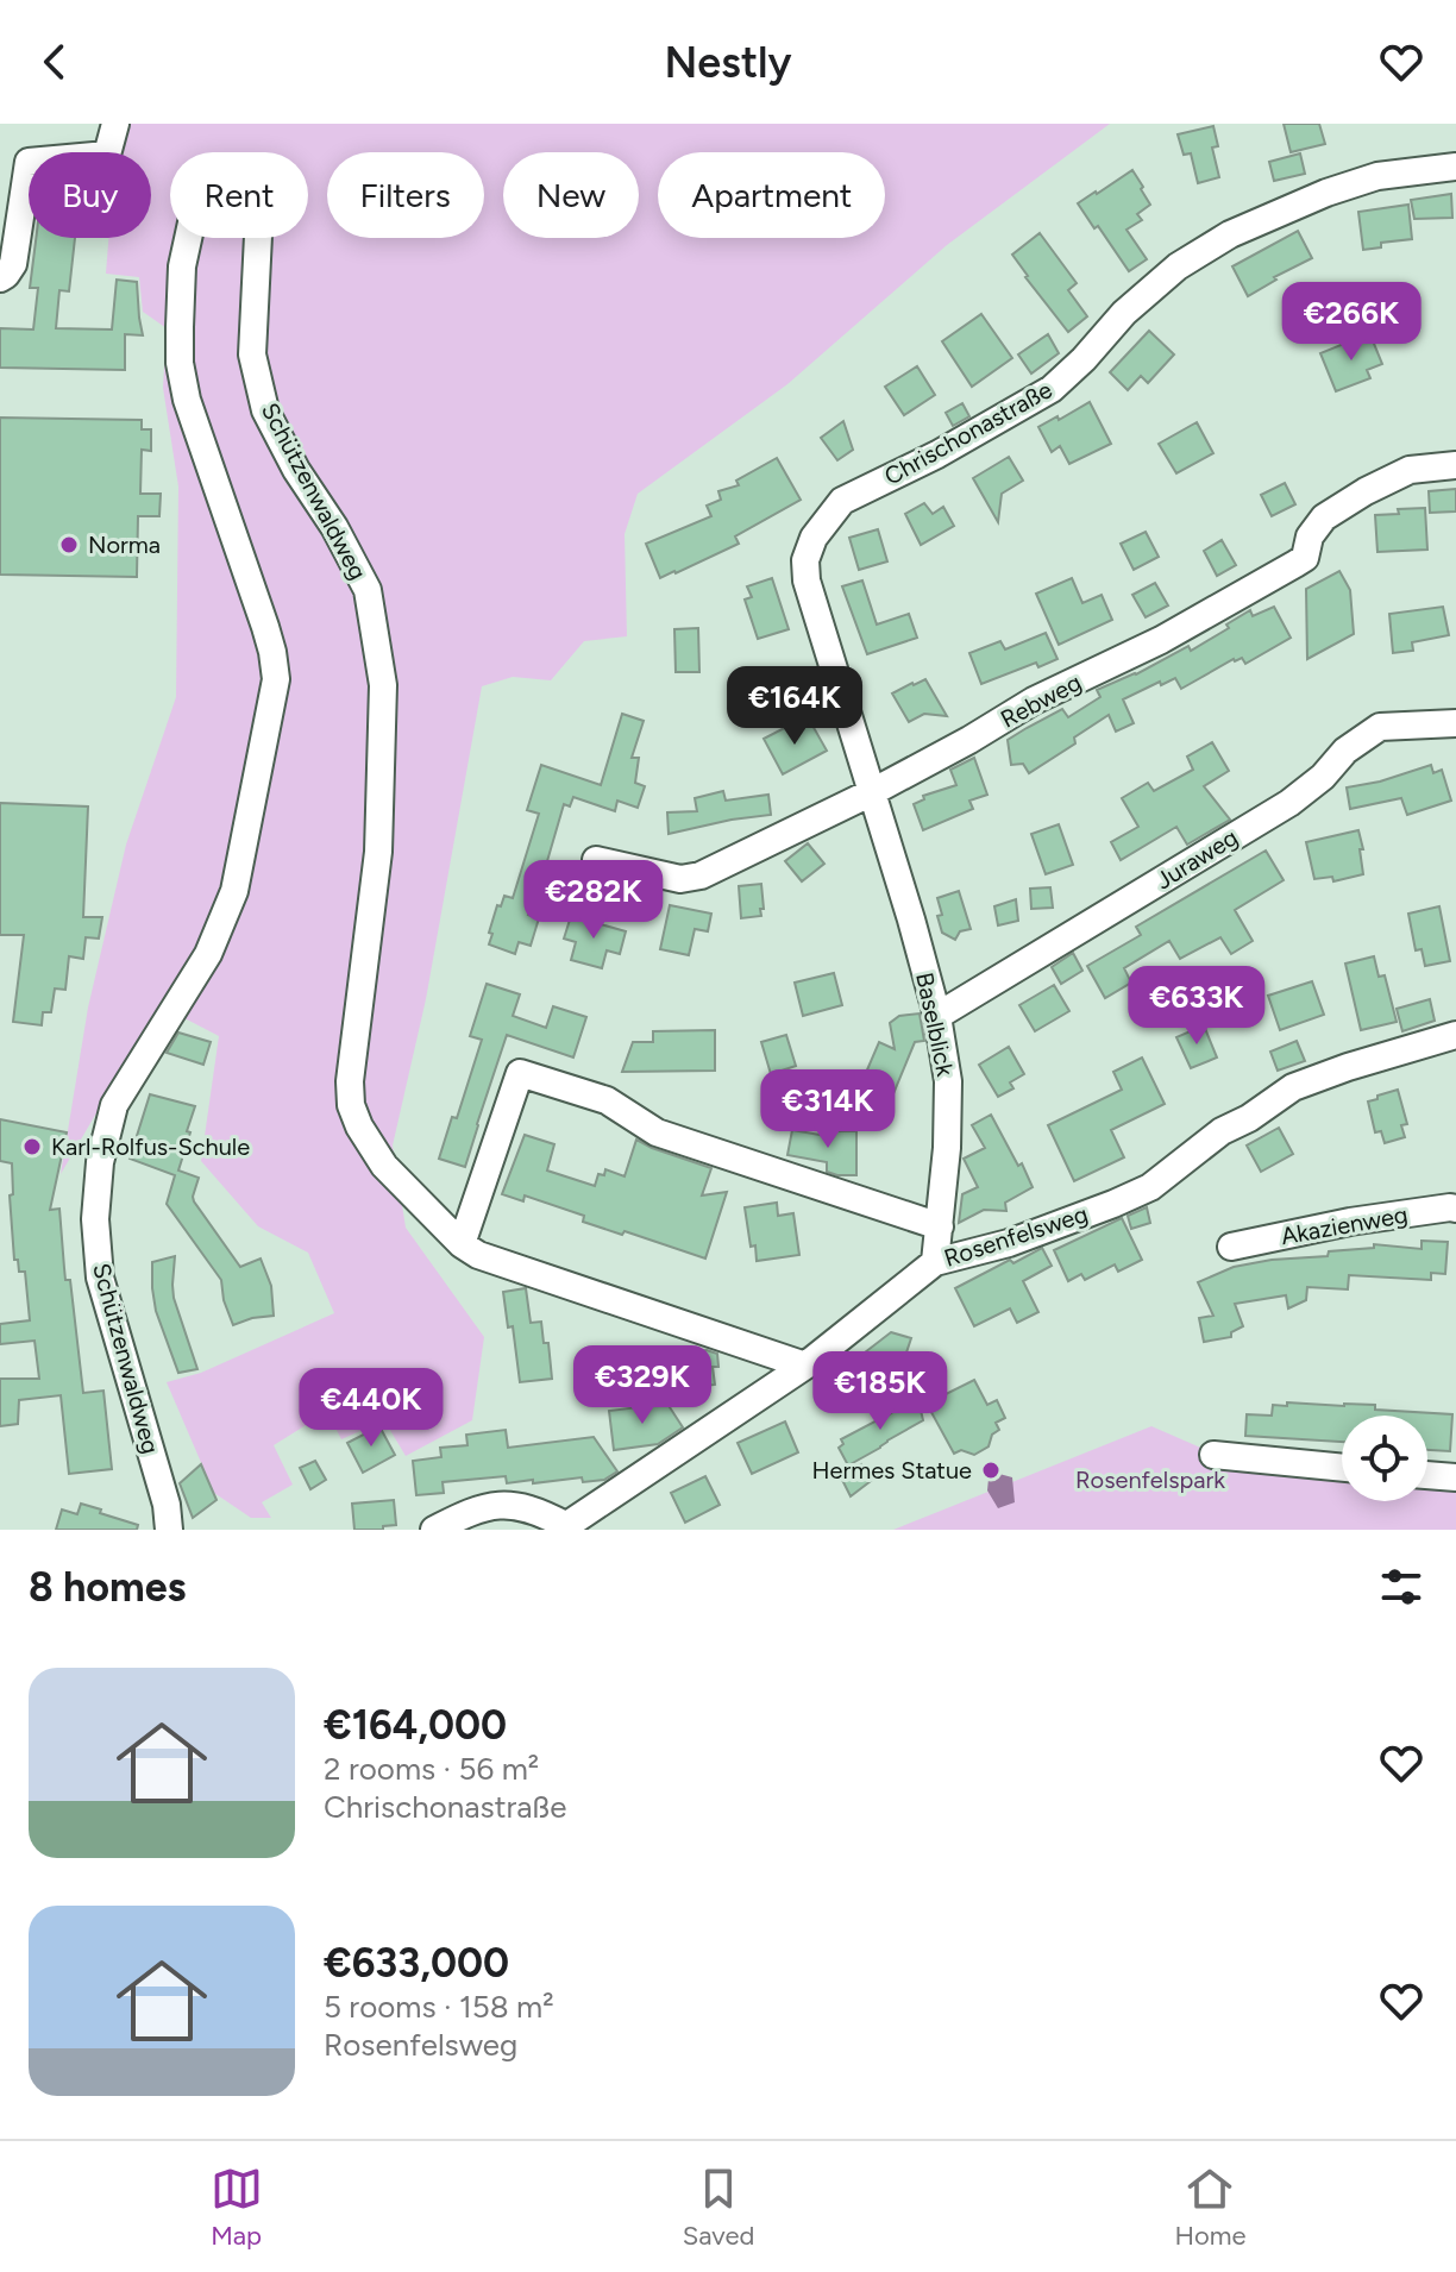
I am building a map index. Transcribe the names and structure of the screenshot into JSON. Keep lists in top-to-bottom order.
{
  "streets": {
    "street": [
      "Chrischonastraße",
      "Schützenwaldweg",
      "Rebweg",
      "Juraweg",
      "Baselblick",
      "Akazienweg",
      "Rosenfelsweg"
    ]
  },
  "crossings": [
    ["Chrischonastraße", "Rebweg"],
    ["Chrischonastraße", "Baselblick"],
    ["Schützenwaldweg", "Rosenfelsweg"],
    ["Rebweg", "Baselblick"],
    ["Juraweg", "Baselblick"],
    ["Baselblick", "Rosenfelsweg"]
  ],
  "parks": ["Rosenfelspark"],
  "places": ["Norma", "Karl-Rolfus-Schule", "Hermes Statue"],
  "page": {
    "header": "Nestly",
    "chip": [
      "Buy",
      "Rent",
      "Filters",
      "New",
      "Apartment"
    ],
    "price": [
      "€266K",
      "€164K",
      "€282K",
      "€633K",
      "€314K",
      "€329K",
      "€185K",
      "€440K"
    ],
    "heading": "8 homes",
    "list": [
      {
        "name": "€164,000",
        "note": "2 rooms · 56 m² · Chrischonastraße"
      },
      {
        "name": "€633,000",
        "note": "5 rooms · 158 m² · Rosenfelsweg"
      }
    ],
    "tabs": ["Map", "Saved", "Home"]
  }
}
